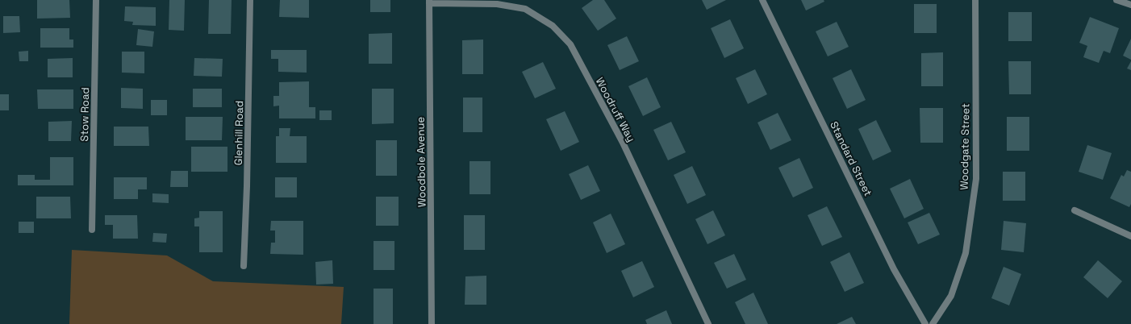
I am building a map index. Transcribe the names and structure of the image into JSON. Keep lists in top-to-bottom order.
{
  "streets": {
    "street": [
      "Woodruff Way",
      "Stow Road",
      "Glenhill Road",
      "Woodgate Street",
      "Standard Street",
      "Woodbole Avenue"
    ]
  },
  "crossings": [
    ["Woodruff Way", "Woodbole Avenue"]
  ]
}
